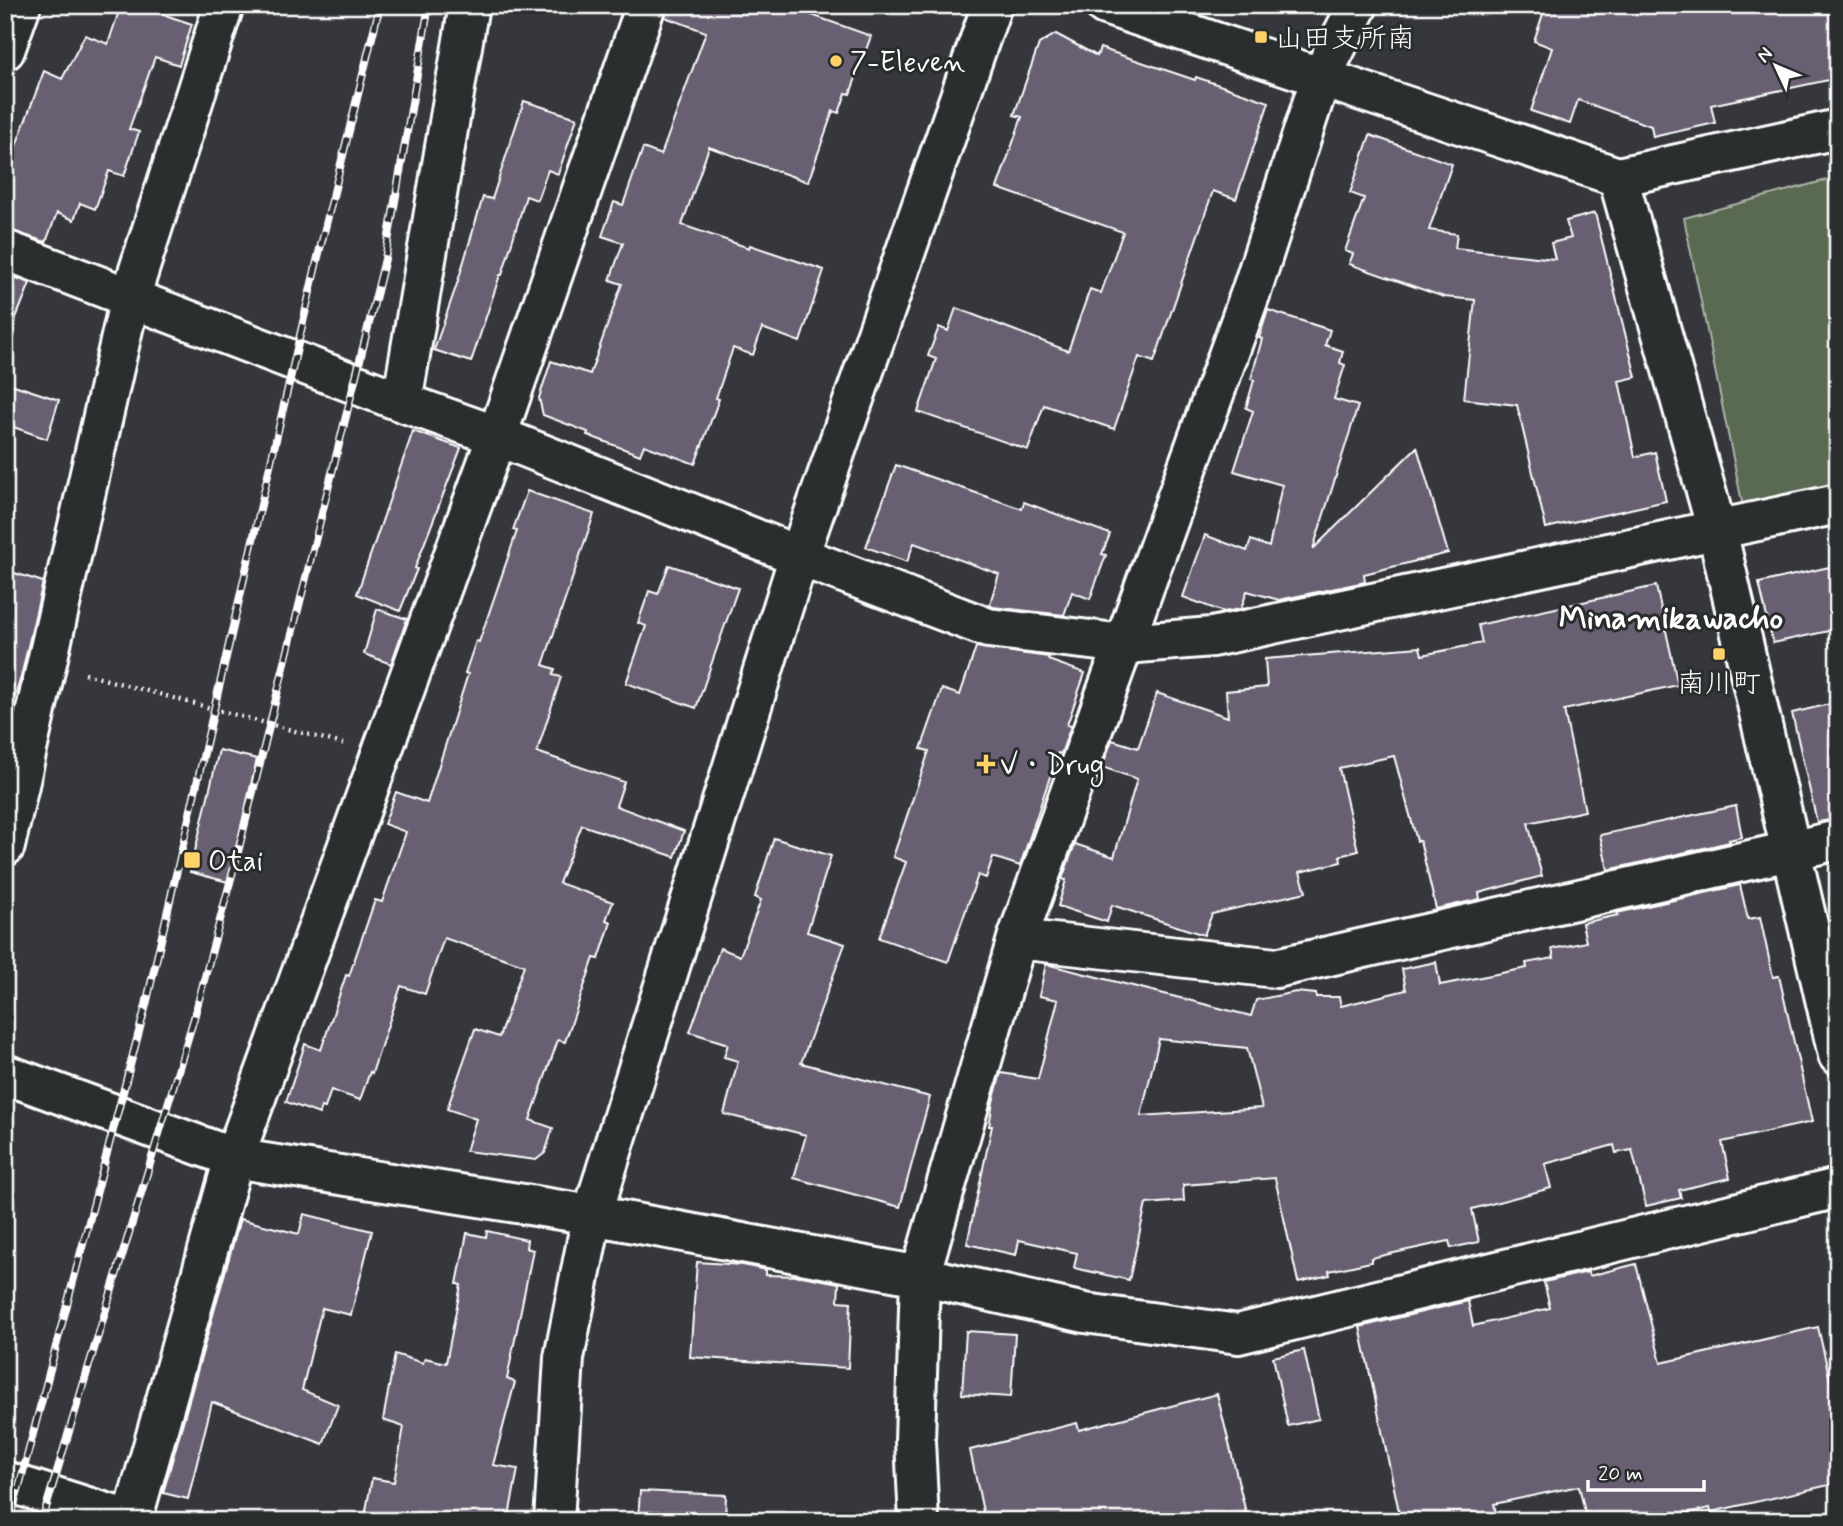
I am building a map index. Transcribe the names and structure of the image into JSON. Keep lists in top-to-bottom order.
{
  "districts": ["Minamikawacho"],
  "places": {
    "transit": ["山田支所南", "南川町", "Otai"],
    "other": ["7-Eleven"],
    "health": ["V・Drug"]
  },
  "scale_bar": "20 m",
  "north": "top left"
}
